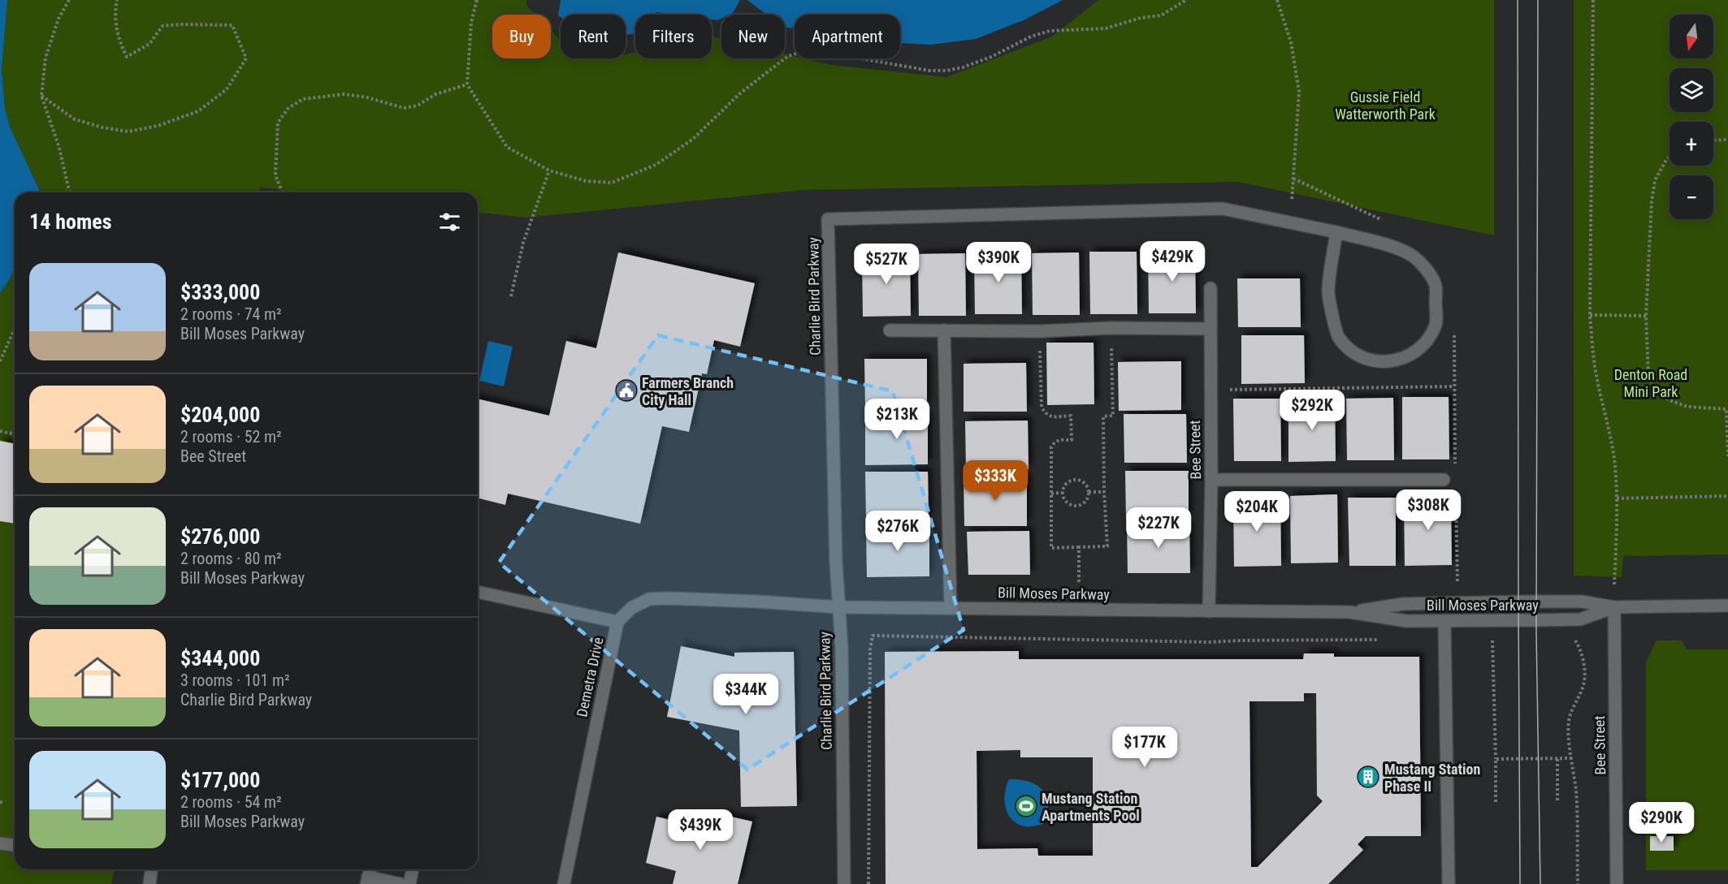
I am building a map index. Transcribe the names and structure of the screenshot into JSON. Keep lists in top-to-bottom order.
{
  "streets": {
    "street": [
      "Charlie Bird Parkway",
      "Bee Street",
      "Bill Moses Parkway",
      "Demetra Drive"
    ]
  },
  "crossings": [
    ["Charlie Bird Parkway", "Bill Moses Parkway"],
    ["Bee Street", "Bill Moses Parkway"],
    ["Bill Moses Parkway", "Demetra Drive"]
  ],
  "parks": ["Gussie Field Watterworth Park", "Denton Road Mini Park"],
  "places": {
    "public building": ["Farmers Branch City Hall"],
    "building": ["Mustang Station Phase II"],
    "sports": ["Mustang Station Apartments Pool"]
  },
  "north": "bottom",
  "page": {
    "map_buttons": ["+", "−"],
    "chip": [
      "Buy",
      "Rent",
      "Filters",
      "New",
      "Apartment"
    ],
    "heading": "14 homes",
    "price": [
      "$429K",
      "$390K",
      "$527K",
      "$292K",
      "$213K",
      "$333K",
      "$308K",
      "$204K",
      "$227K",
      "$276K",
      "$344K",
      "$177K",
      "$290K",
      "$439K"
    ],
    "list": [
      {
        "name": "$333,000",
        "note": "2 rooms · 74 m² · Bill Moses Parkway"
      },
      {
        "name": "$204,000",
        "note": "2 rooms · 52 m² · Bee Street"
      },
      {
        "name": "$276,000",
        "note": "2 rooms · 80 m² · Bill Moses Parkway"
      },
      {
        "name": "$344,000",
        "note": "3 rooms · 101 m² · Charlie Bird Parkway"
      },
      {
        "name": "$177,000",
        "note": "2 rooms · 54 m² · Bill Moses Parkway"
      }
    ]
  }
}
